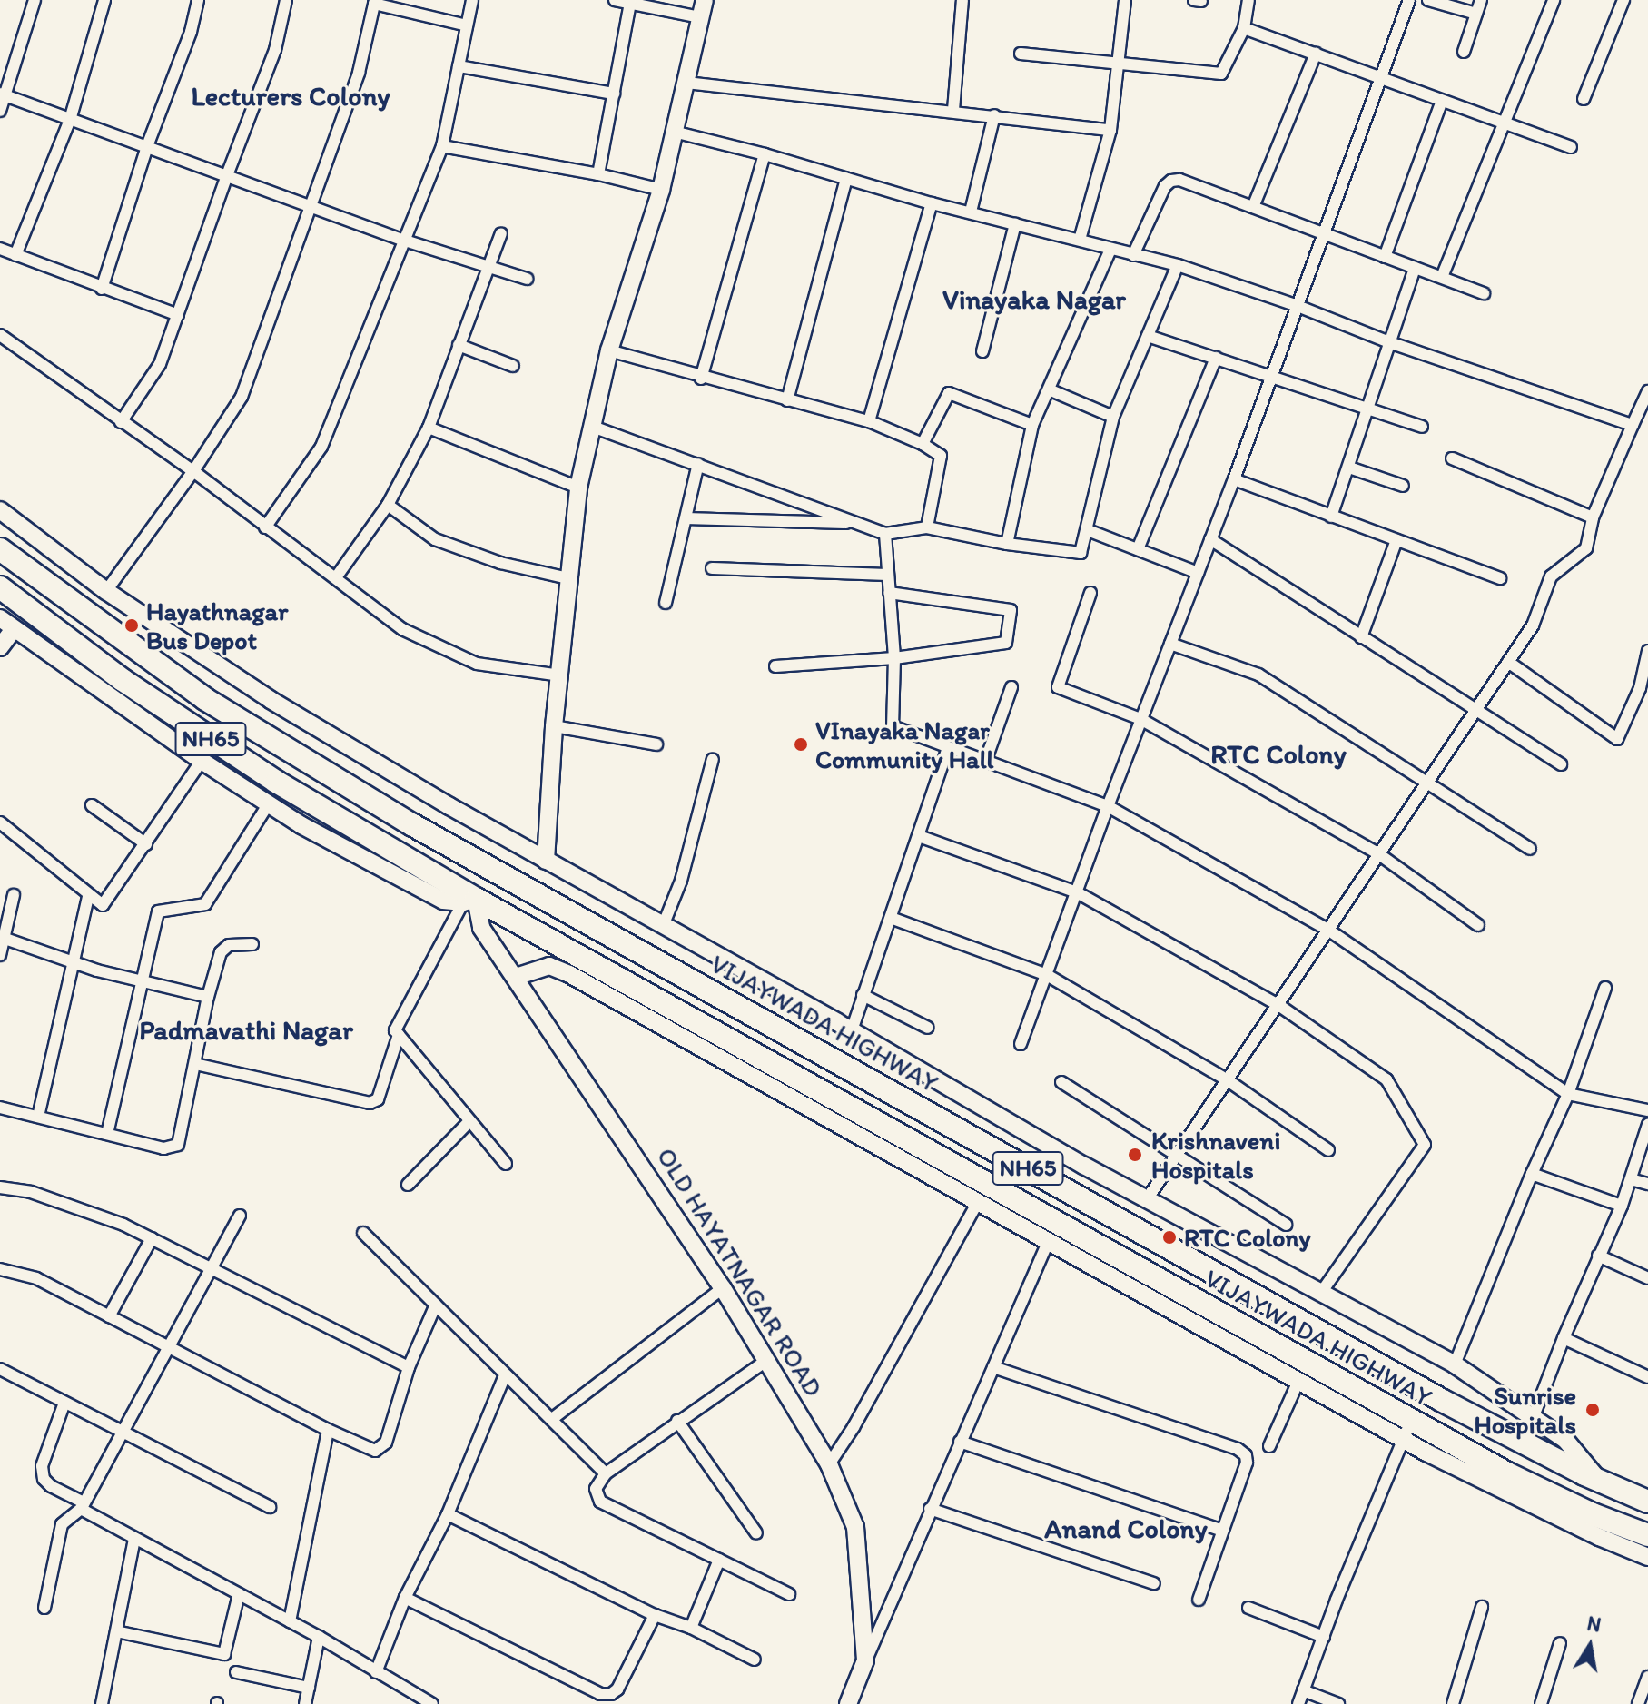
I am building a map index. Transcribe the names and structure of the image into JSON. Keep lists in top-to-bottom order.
{
  "streets": {
    "highway": ["NH65", "VIJAYWADA HIGHWAY"],
    "street": ["OLD HAYATNAGAR ROAD"]
  },
  "crossings": [
    ["VIJAYWADA HIGHWAY", "OLD HAYATNAGAR ROAD"]
  ],
  "districts": [
    "Lecturers Colony",
    "Vinayaka Nagar",
    "RTC Colony",
    "Padmavathi Nagar",
    "Anand Colony"
  ],
  "places": [
    "Hayathnagar Bus Depot",
    "VInayaka Nagar Community Hall",
    "Krishnaveni Hospitals",
    "RTC Colony",
    "Sunrise Hospitals"
  ],
  "north": "top"
}
